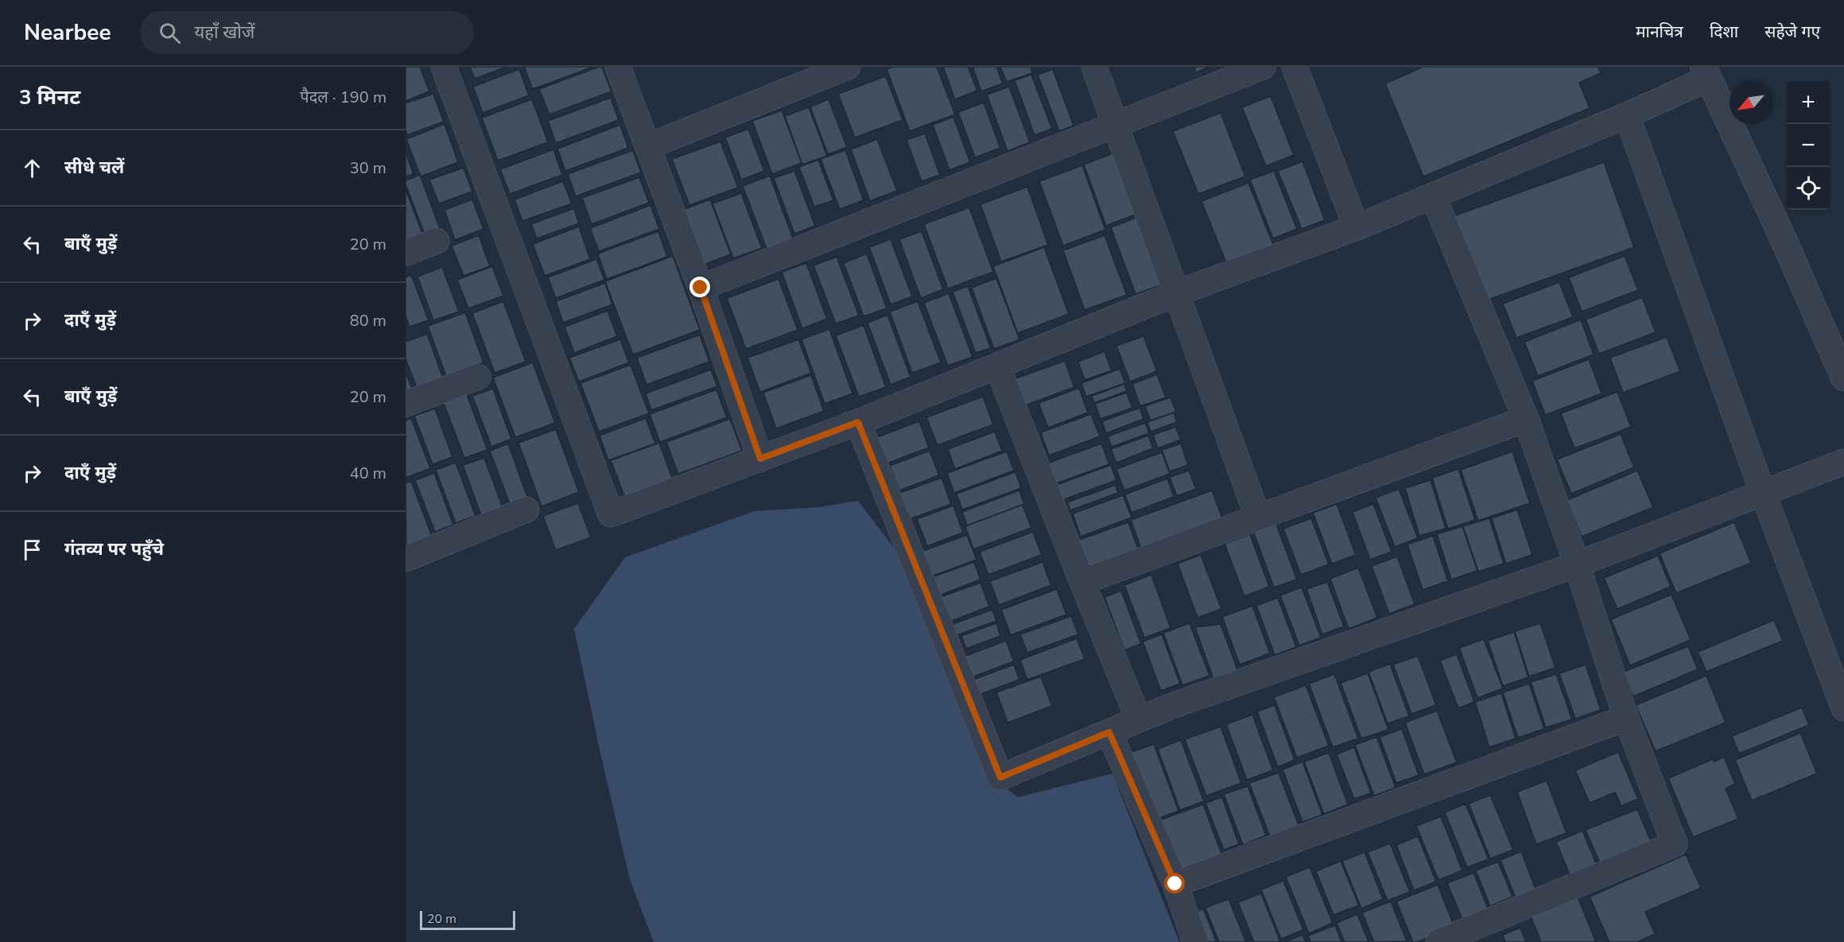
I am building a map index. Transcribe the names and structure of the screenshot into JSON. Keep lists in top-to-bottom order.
{
  "scale_bar": "20 m",
  "north": "bottom left",
  "page": {
    "header": "Nearbee",
    "search": "यहाँ खोजें",
    "nav": ["मानचित्र", "दिशा", "सहेजे गए"],
    "heading": ["3 मिनट", "पैदल · 190 m"],
    "map_buttons": ["+", "−"],
    "list": [
      ["सीधे चलें", "30 m"],
      ["बाएँ मुड़ें", "20 m"],
      ["दाएँ मुड़ें", "80 m"],
      ["बाएँ मुड़ें", "20 m"],
      ["दाएँ मुड़ें", "40 m"],
      "गंतव्य पर पहुँचे"
    ],
    "scale": "20 m"
  }
}
